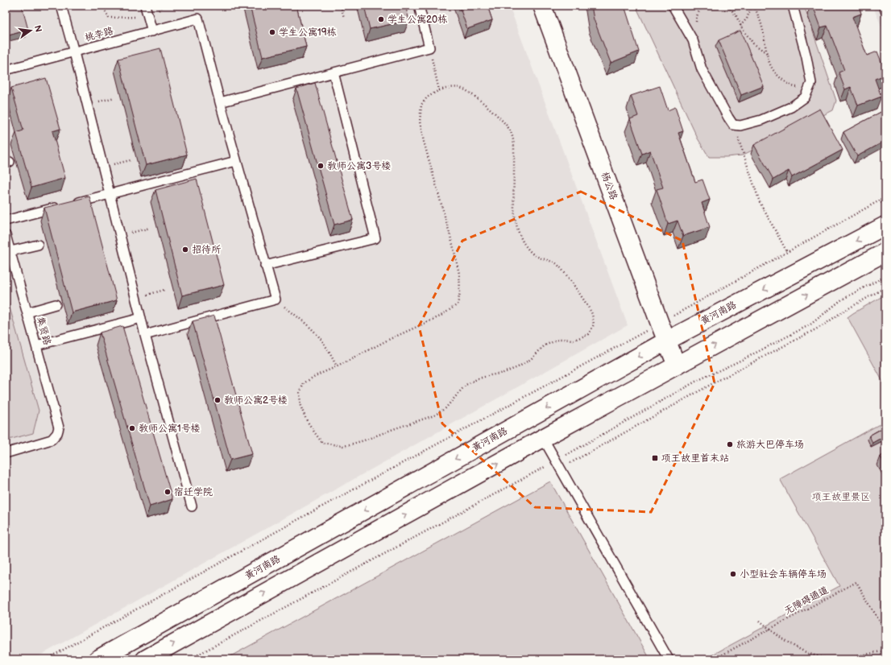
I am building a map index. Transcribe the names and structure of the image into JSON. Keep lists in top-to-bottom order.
{
  "streets": {
    "main road": ["杨公路", "黄河南路"],
    "lane": ["桃李路", "集贤路"],
    "path": ["无障碍通道"]
  },
  "crossings": [
    ["杨公路", "黄河南路"]
  ],
  "parks": ["项王故里景区"],
  "places": {
    "other": [
      "学生公寓20栋",
      "学生公寓19栋",
      "教师公寓3号楼",
      "招待所",
      "教师公寓2号楼",
      "教师公寓1号楼",
      "旅游大巴停车场",
      "宿迁学院",
      "小型社会车辆停车场"
    ],
    "transit": ["项王故里首末站"]
  },
  "north": "right"
}
